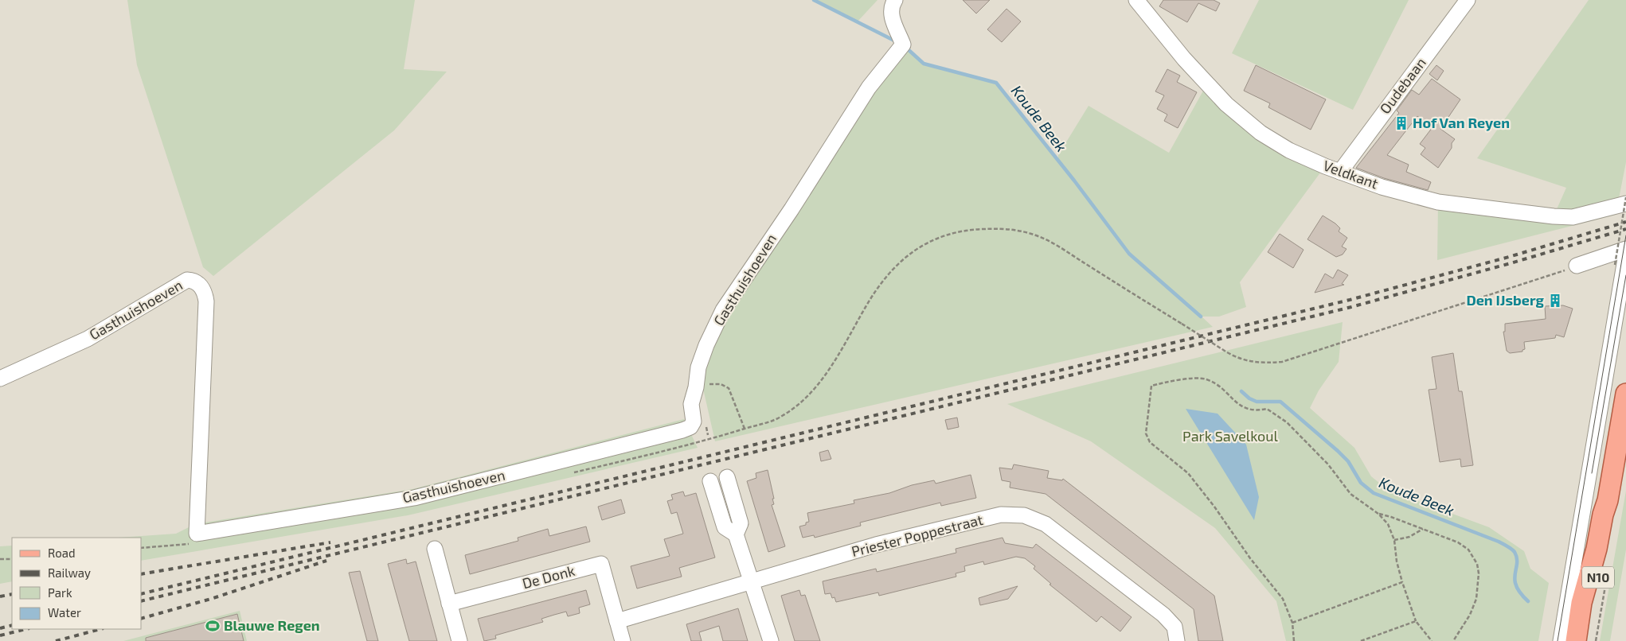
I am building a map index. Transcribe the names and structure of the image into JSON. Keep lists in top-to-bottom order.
{
  "streets": {
    "main road": ["N10"],
    "street": [
      "Oudebaan",
      "Veldkant",
      "Gasthuishoeven",
      "Priester Poppestraat",
      "De Donk"
    ]
  },
  "crossings": [
    ["Oudebaan", "Veldkant"],
    ["Priester Poppestraat", "De Donk"]
  ],
  "water": ["Koude Beek"],
  "parks": ["Park Savelkoul"],
  "places": {
    "building": ["Hof Van Reyen", "Den IJsberg"],
    "sports": ["Blauwe Regen"]
  },
  "legend": [
    "Road",
    "Railway",
    "Park",
    "Water"
  ]
}
